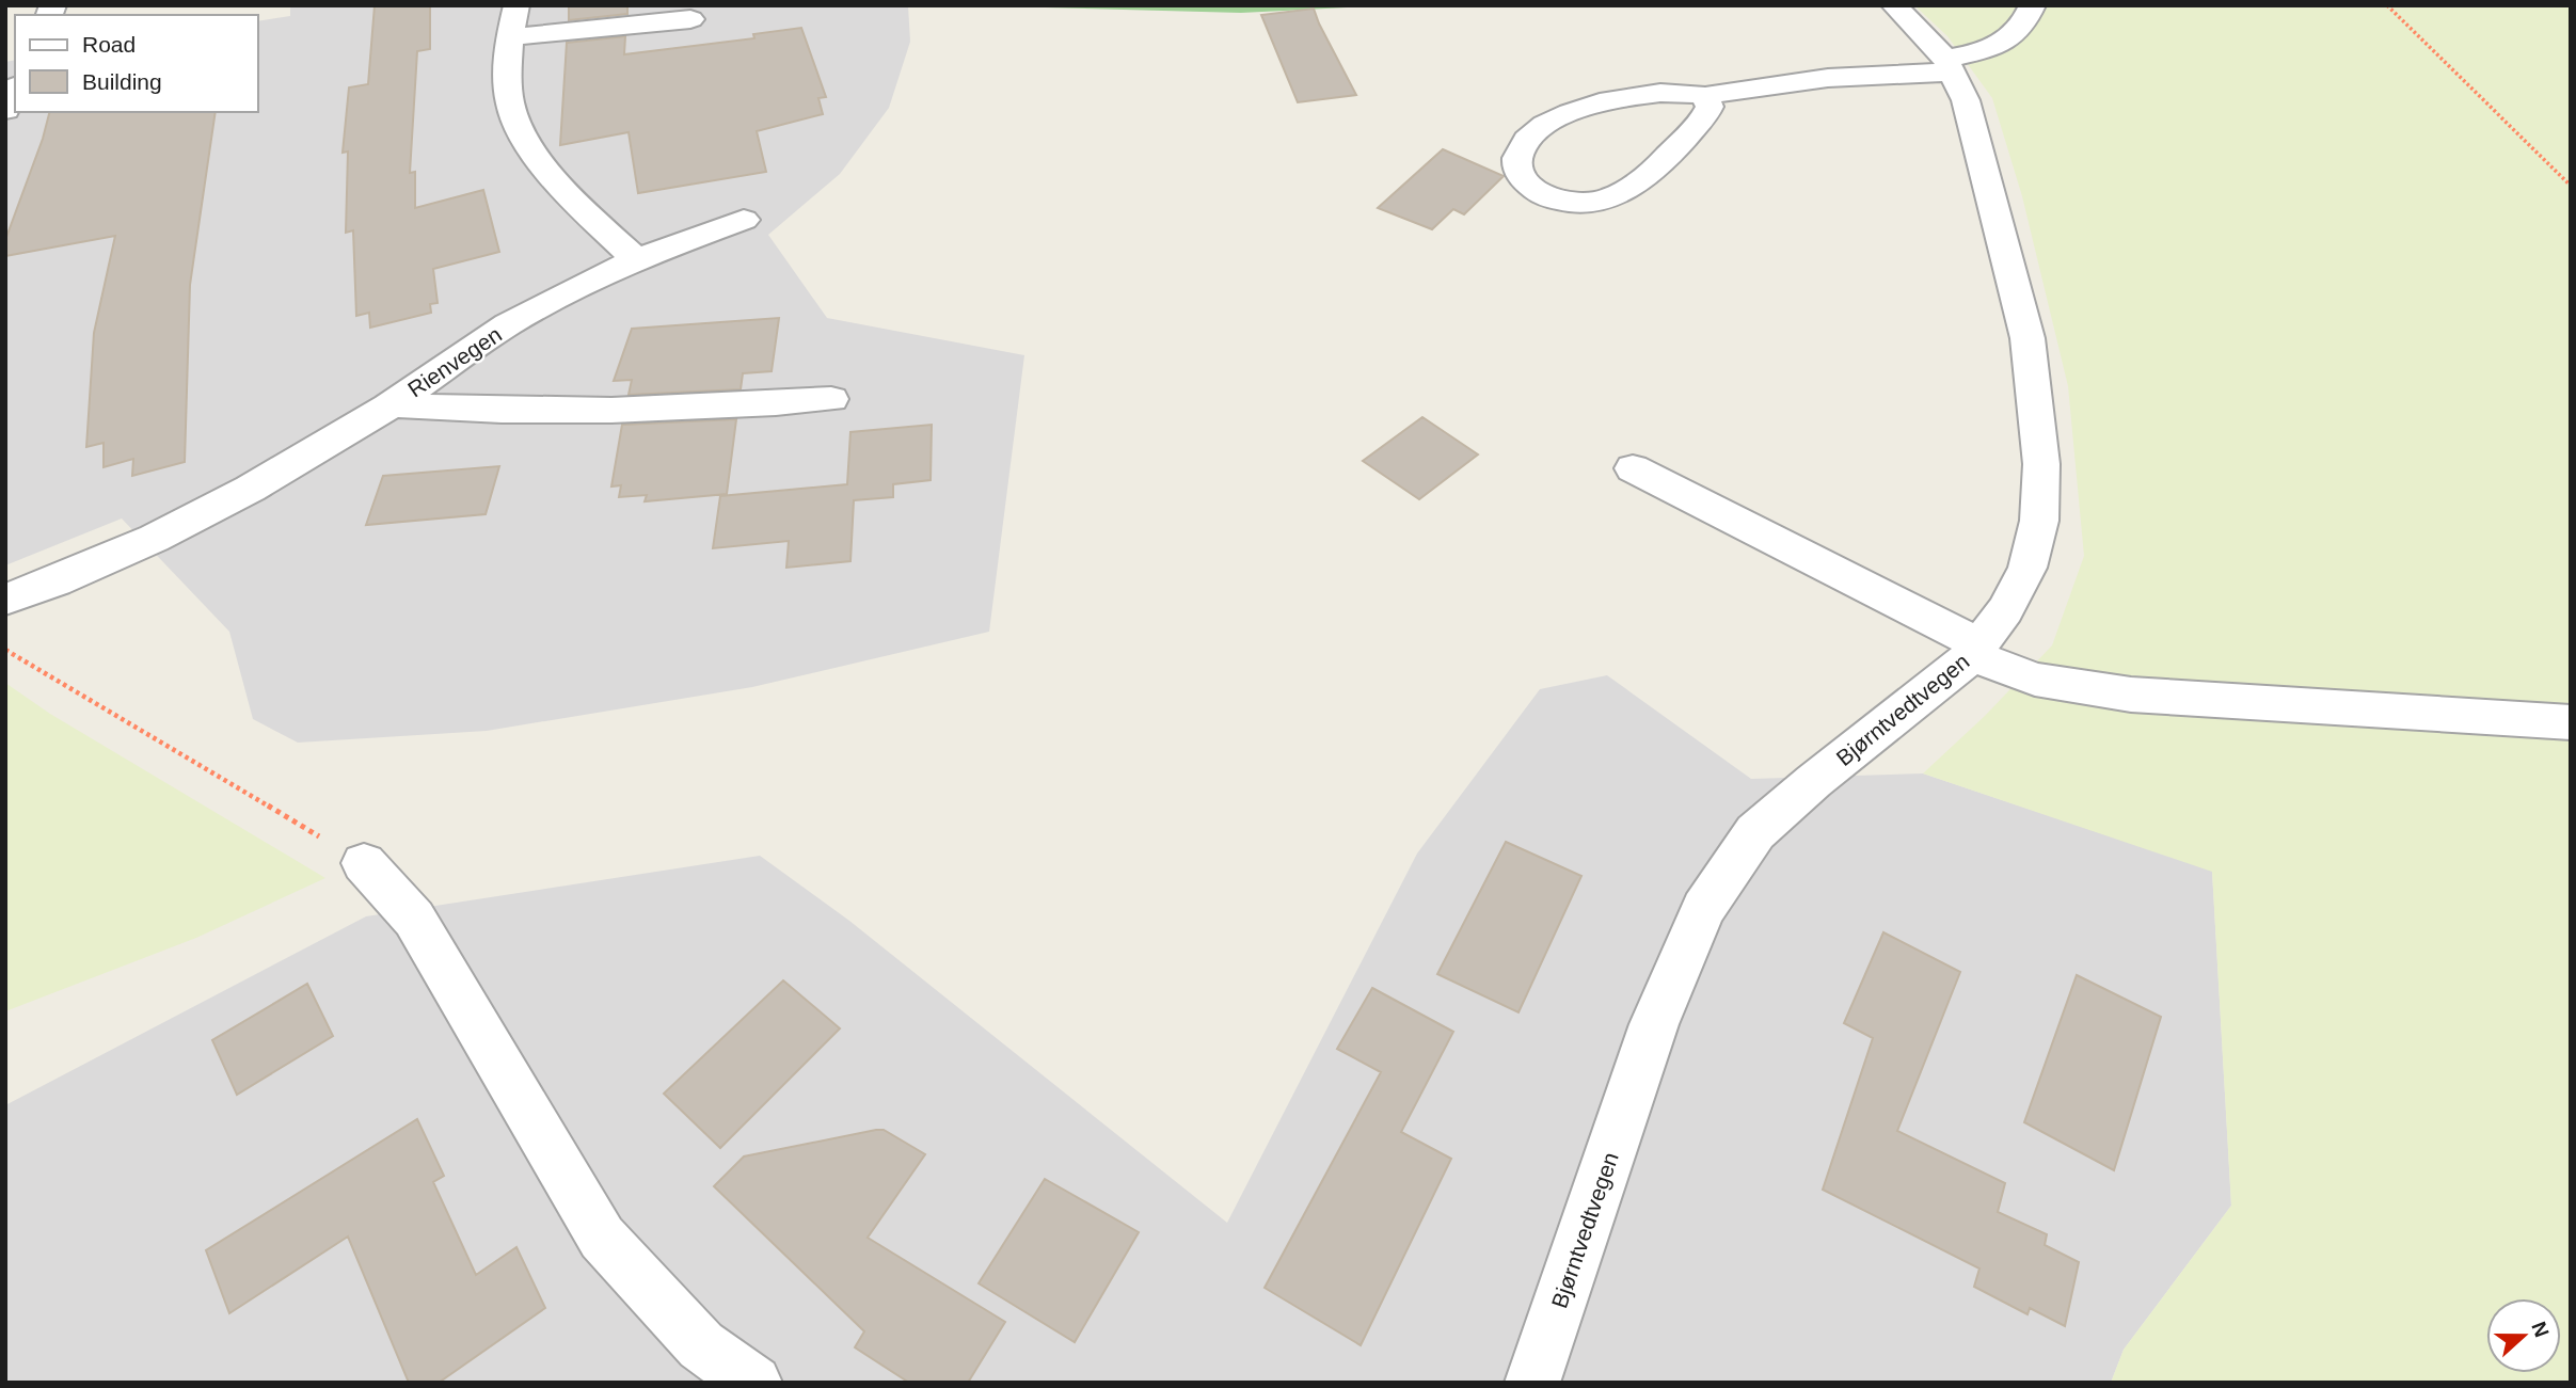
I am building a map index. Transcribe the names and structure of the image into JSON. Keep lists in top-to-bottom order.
{
  "streets": {
    "street": ["Rienvegen", "Bjørntvedtvegen"]
  },
  "legend": ["Road", "Building"],
  "north": "right"
}
